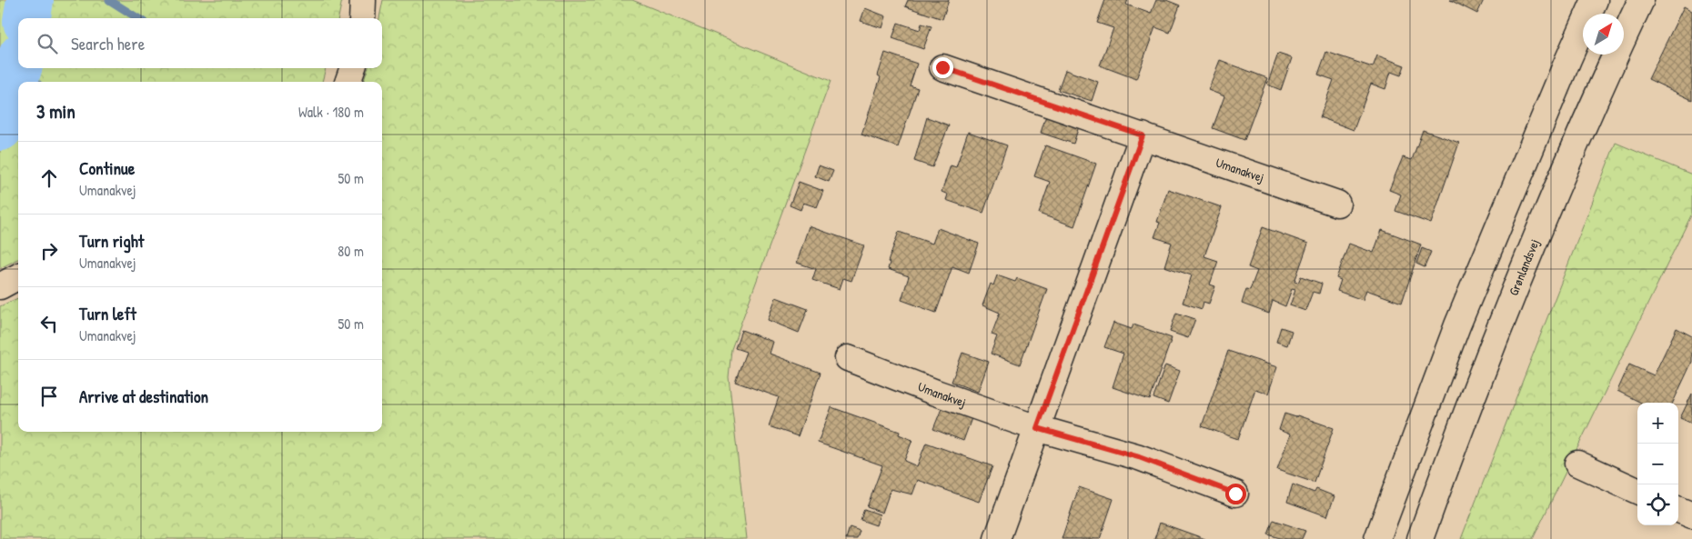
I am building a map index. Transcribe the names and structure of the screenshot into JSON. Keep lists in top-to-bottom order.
{
  "streets": {
    "street": ["Umanakvej", "Grønlandsvej"]
  },
  "north": "top right",
  "page": {
    "search": "Search here",
    "heading": ["3 min", "Walk · 180 m"],
    "list": [
      ["Continue", "Umanakvej", "50 m"],
      ["Turn right", "Umanakvej", "80 m"],
      ["Turn left", "Umanakvej", "50 m"],
      "Arrive at destination"
    ],
    "map_buttons": ["+", "−"]
  }
}
